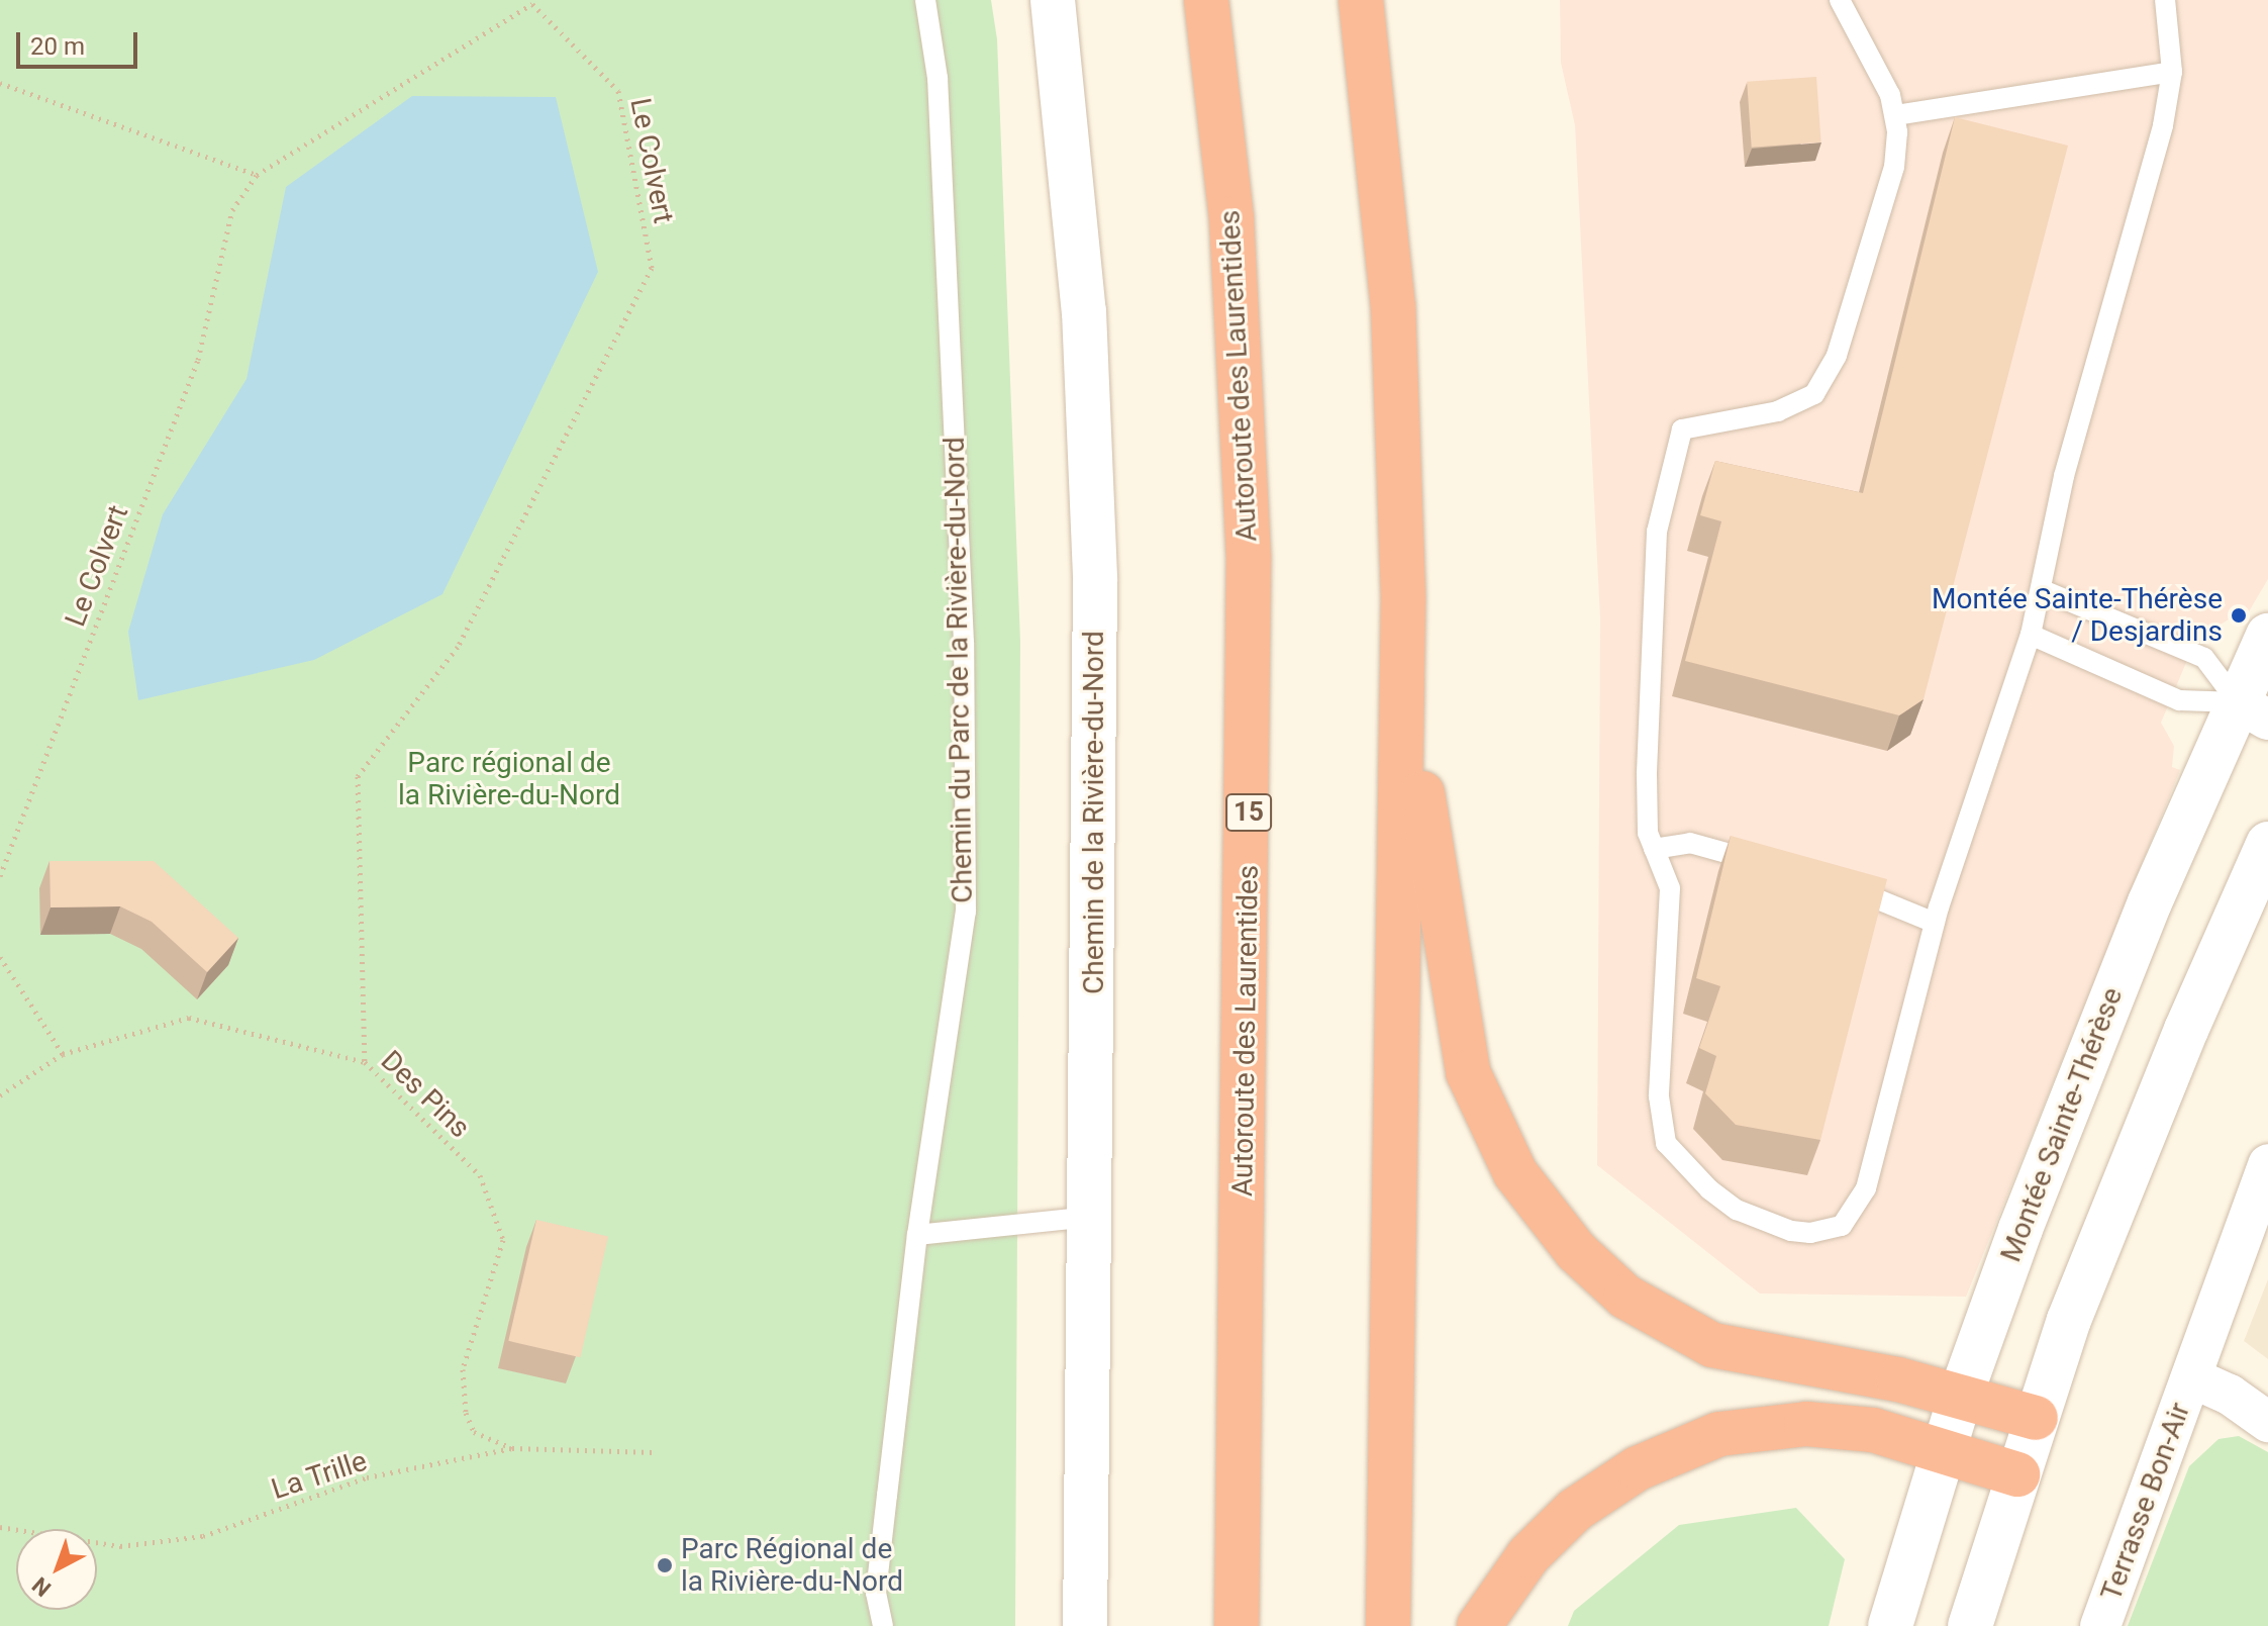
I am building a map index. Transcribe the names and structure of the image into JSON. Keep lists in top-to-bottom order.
{
  "streets": {
    "highway": ["Autoroute des Laurentides", "15"],
    "street": ["Chemin de la Rivière-du-Nord", "Montée Sainte-Thérèse", "Terrasse Bon-Air"],
    "lane": ["Chemin du Parc de la Rivière-du-Nord"],
    "path": ["Le Colvert", "Des Pins", "La Trille"]
  },
  "crossings": [
    ["Le Colvert", "Des Pins"],
    ["Des Pins", "La Trille"]
  ],
  "parks": ["Parc régional de la Rivière-du-Nord"],
  "places": ["Montée Sainte-Thérèse / Desjardins", "Parc Régional de la Rivière-du-Nord"],
  "scale_bar": "20 m",
  "north": "bottom left"
}
